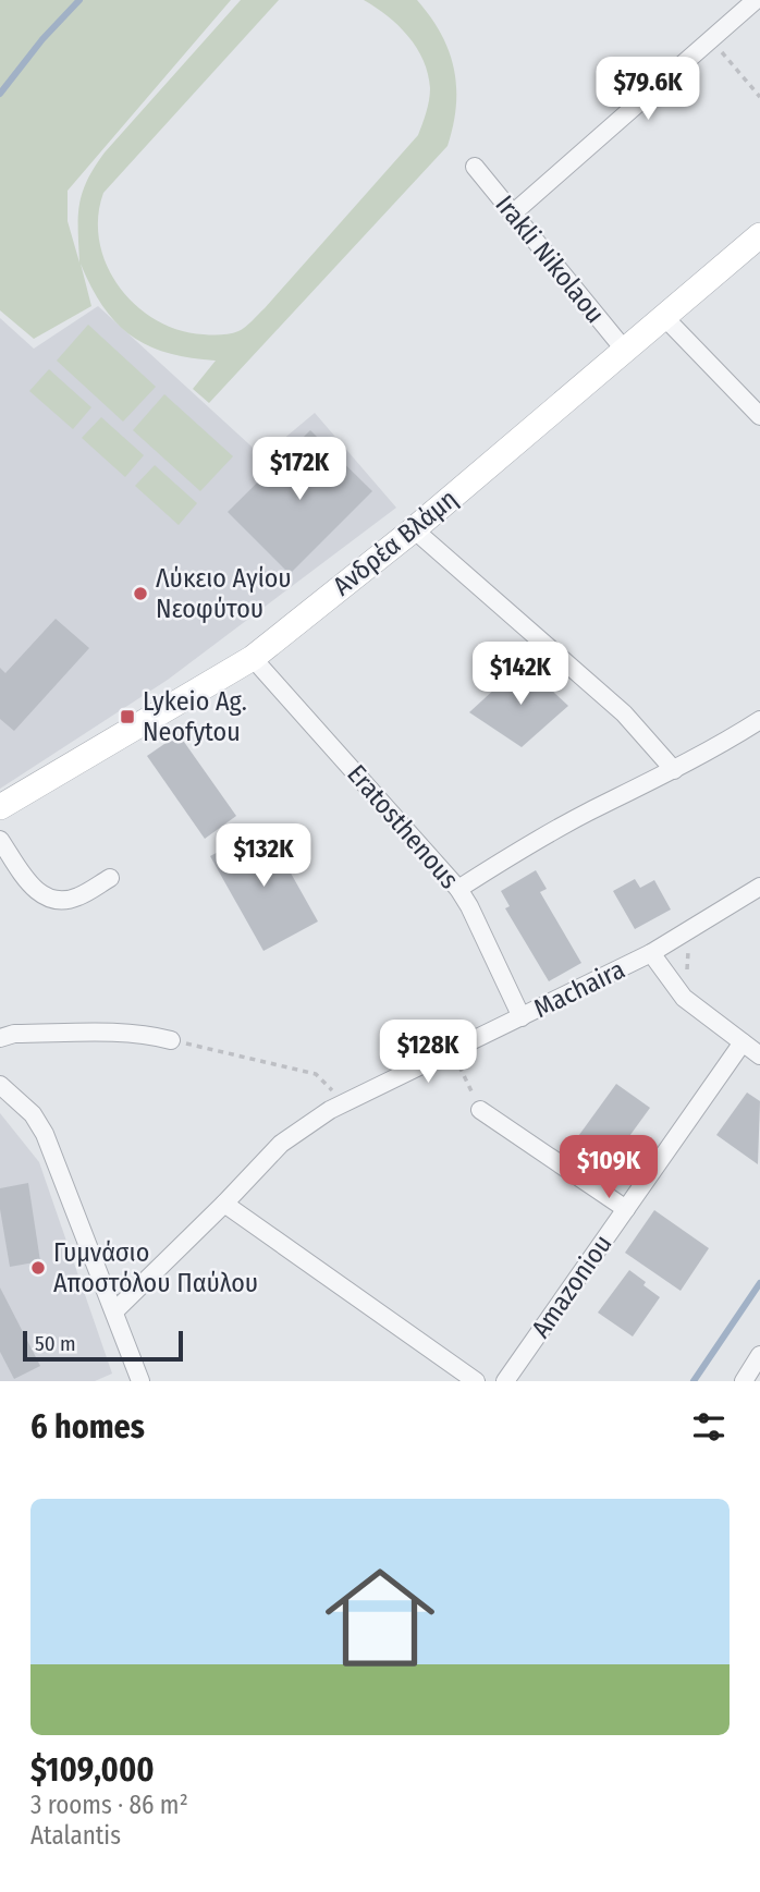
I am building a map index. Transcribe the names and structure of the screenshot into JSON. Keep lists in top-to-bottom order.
{
  "streets": {
    "street": [
      "Irakli Nikolaou",
      "Ανδρέα Βλάμη",
      "Eratosthenous",
      "Machaira",
      "Amazoniou"
    ]
  },
  "crossings": [
    ["Irakli Nikolaou", "Ανδρέα Βλάμη"],
    ["Ανδρέα Βλάμη", "Eratosthenous"],
    ["Eratosthenous", "Machaira"]
  ],
  "places": {
    "other": ["Λύκειο Αγίου Νεοφύτου", "Γυμνάσιο Αποστόλου Παύλου"],
    "transit": ["Lykeio Ag. Neofytou"]
  },
  "scale_bar": "50 m",
  "page": {
    "price": [
      "$79.6K",
      "$172K",
      "$142K",
      "$132K",
      "$128K",
      "$109K"
    ],
    "scale": "50 m",
    "heading": "6 homes",
    "list": [
      {
        "name": "$109,000",
        "note": "3 rooms · 86 m² · Atalantis"
      }
    ]
  }
}
